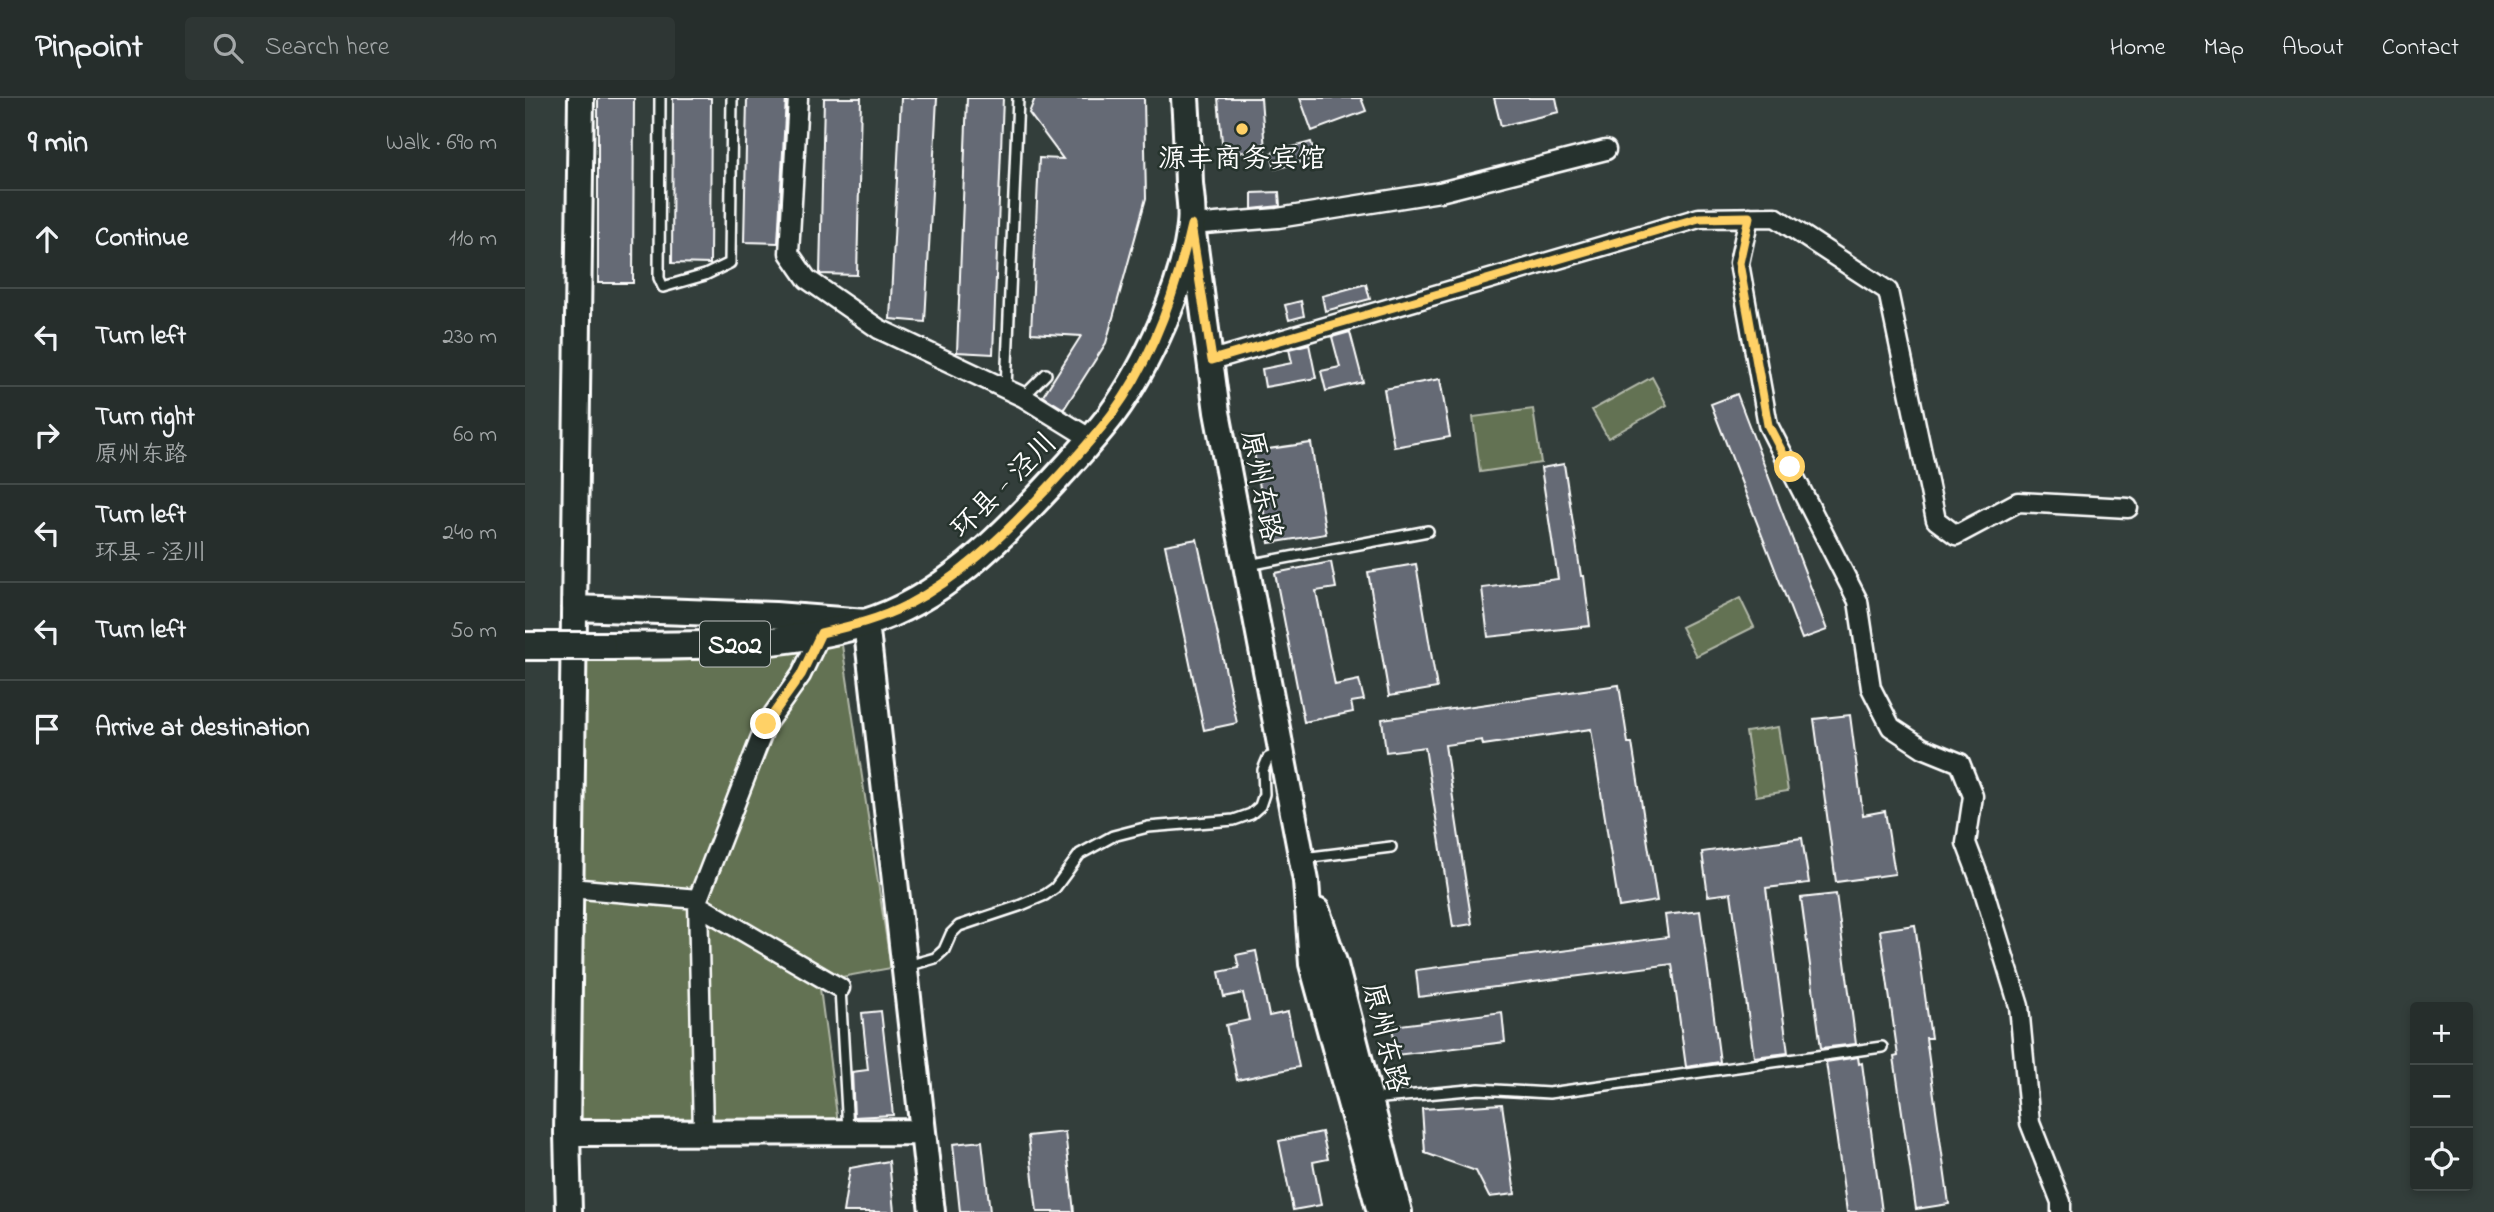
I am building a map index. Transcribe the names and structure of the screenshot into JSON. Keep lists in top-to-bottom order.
{
  "streets": {
    "main road": ["环县 - 泾川", "原州东路", "S202"]
  },
  "crossings": [
    ["环县 - 泾川", "原州东路"]
  ],
  "places": ["源丰商务宾馆"],
  "page": {
    "header": "Pinpoint",
    "search": "Search here",
    "nav": [
      "Home",
      "Map",
      "About",
      "Contact"
    ],
    "heading": ["9 min", "Walk · 690 m"],
    "list": [
      ["Continue", "110 m"],
      ["Turn left", "230 m"],
      ["Turn right", "原州东路", "60 m"],
      ["Turn left", "环县 - 泾川", "240 m"],
      ["Turn left", "50 m"],
      "Arrive at destination"
    ],
    "map_buttons": ["+", "−"]
  }
}
